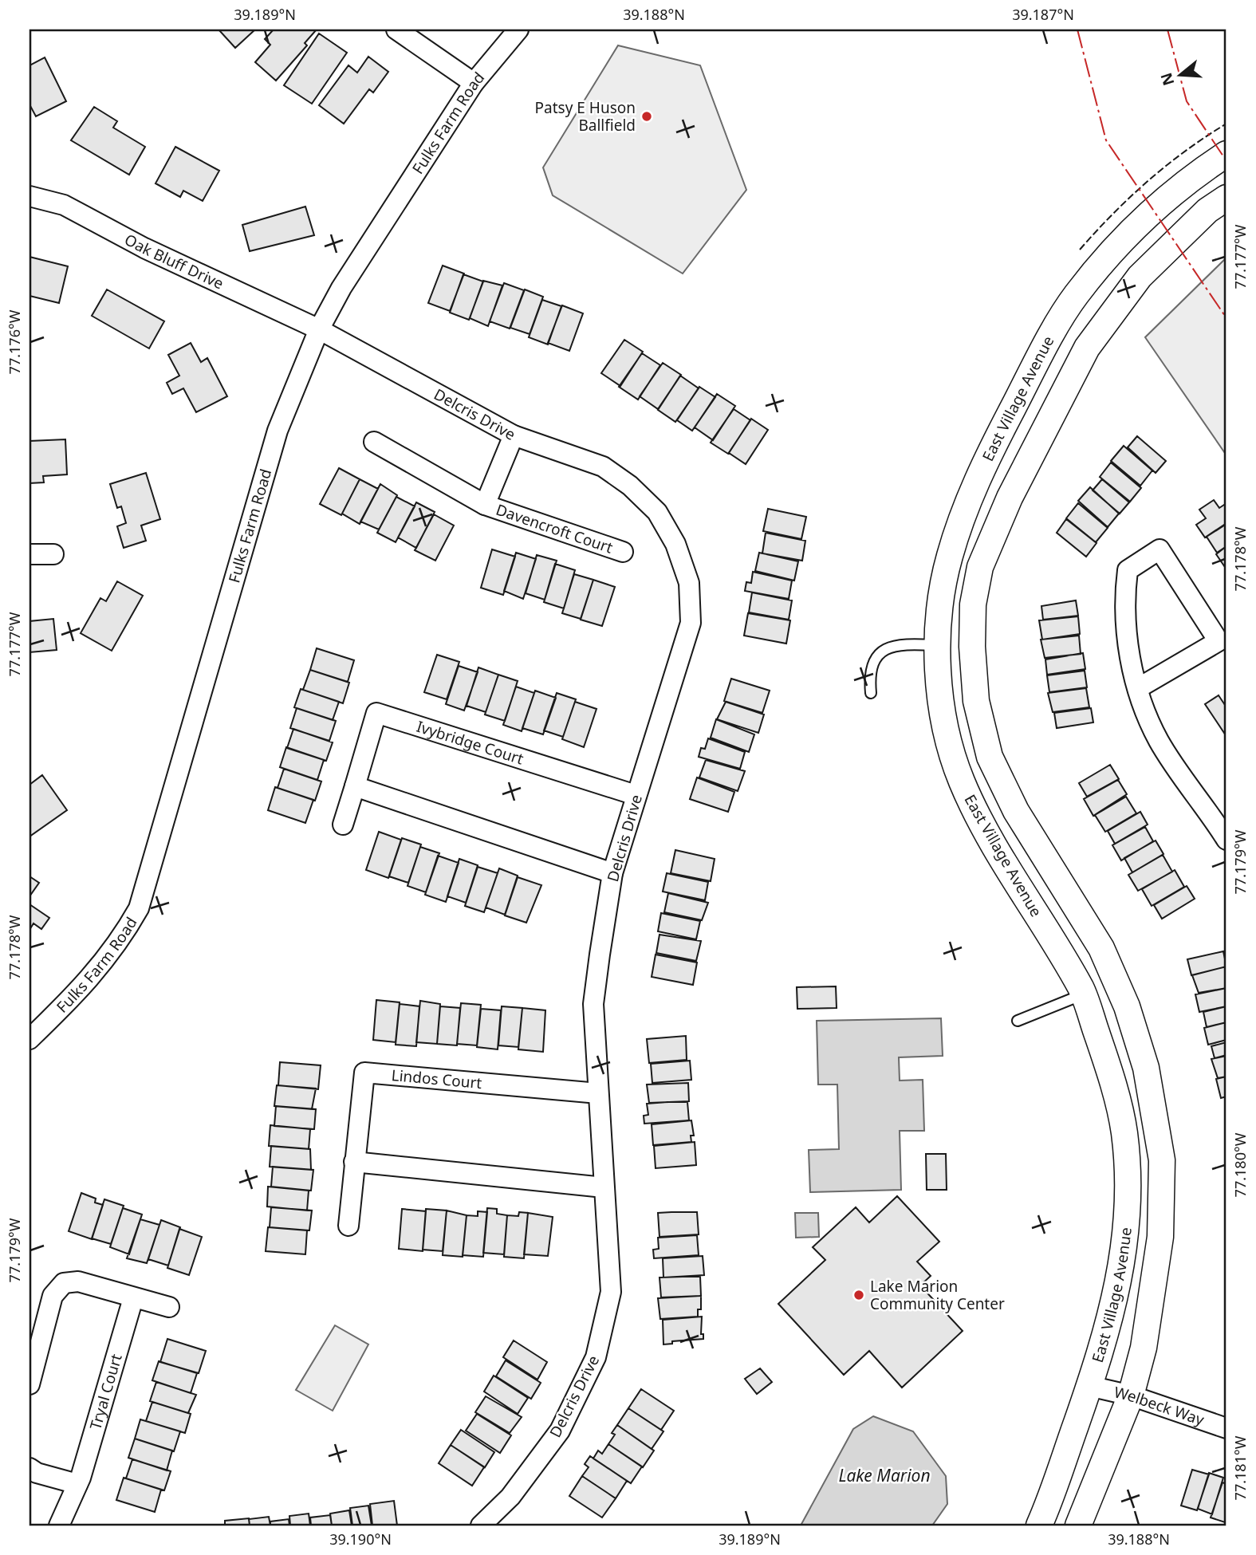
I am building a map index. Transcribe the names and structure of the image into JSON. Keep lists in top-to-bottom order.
{
  "streets": {
    "street": [
      "Fulks Farm Road",
      "Oak Bluff Drive",
      "East Village Avenue",
      "Delcris Drive",
      "Davencroft Court",
      "Ivybridge Court",
      "Lindos Court",
      "Tryal Court",
      "Welbeck Way"
    ]
  },
  "crossings": [
    ["Fulks Farm Road", "Oak Bluff Drive"],
    ["Fulks Farm Road", "Delcris Drive"],
    ["Oak Bluff Drive", "Delcris Drive"],
    ["East Village Avenue", "Welbeck Way"],
    ["Delcris Drive", "Davencroft Court"],
    ["Delcris Drive", "Ivybridge Court"],
    ["Delcris Drive", "Lindos Court"]
  ],
  "water": ["Lake Marion"],
  "places": ["Patsy E Huson Ballfield", "Lake Marion Community Center"],
  "north": "left",
  "coordinates": [
    "39.189°N",
    "39.188°N",
    "39.187°N",
    "77.177°W",
    "77.176°W",
    "77.178°W",
    "77.179°W",
    "77.180°W",
    "77.181°W",
    "39.190°N"
  ]
}
